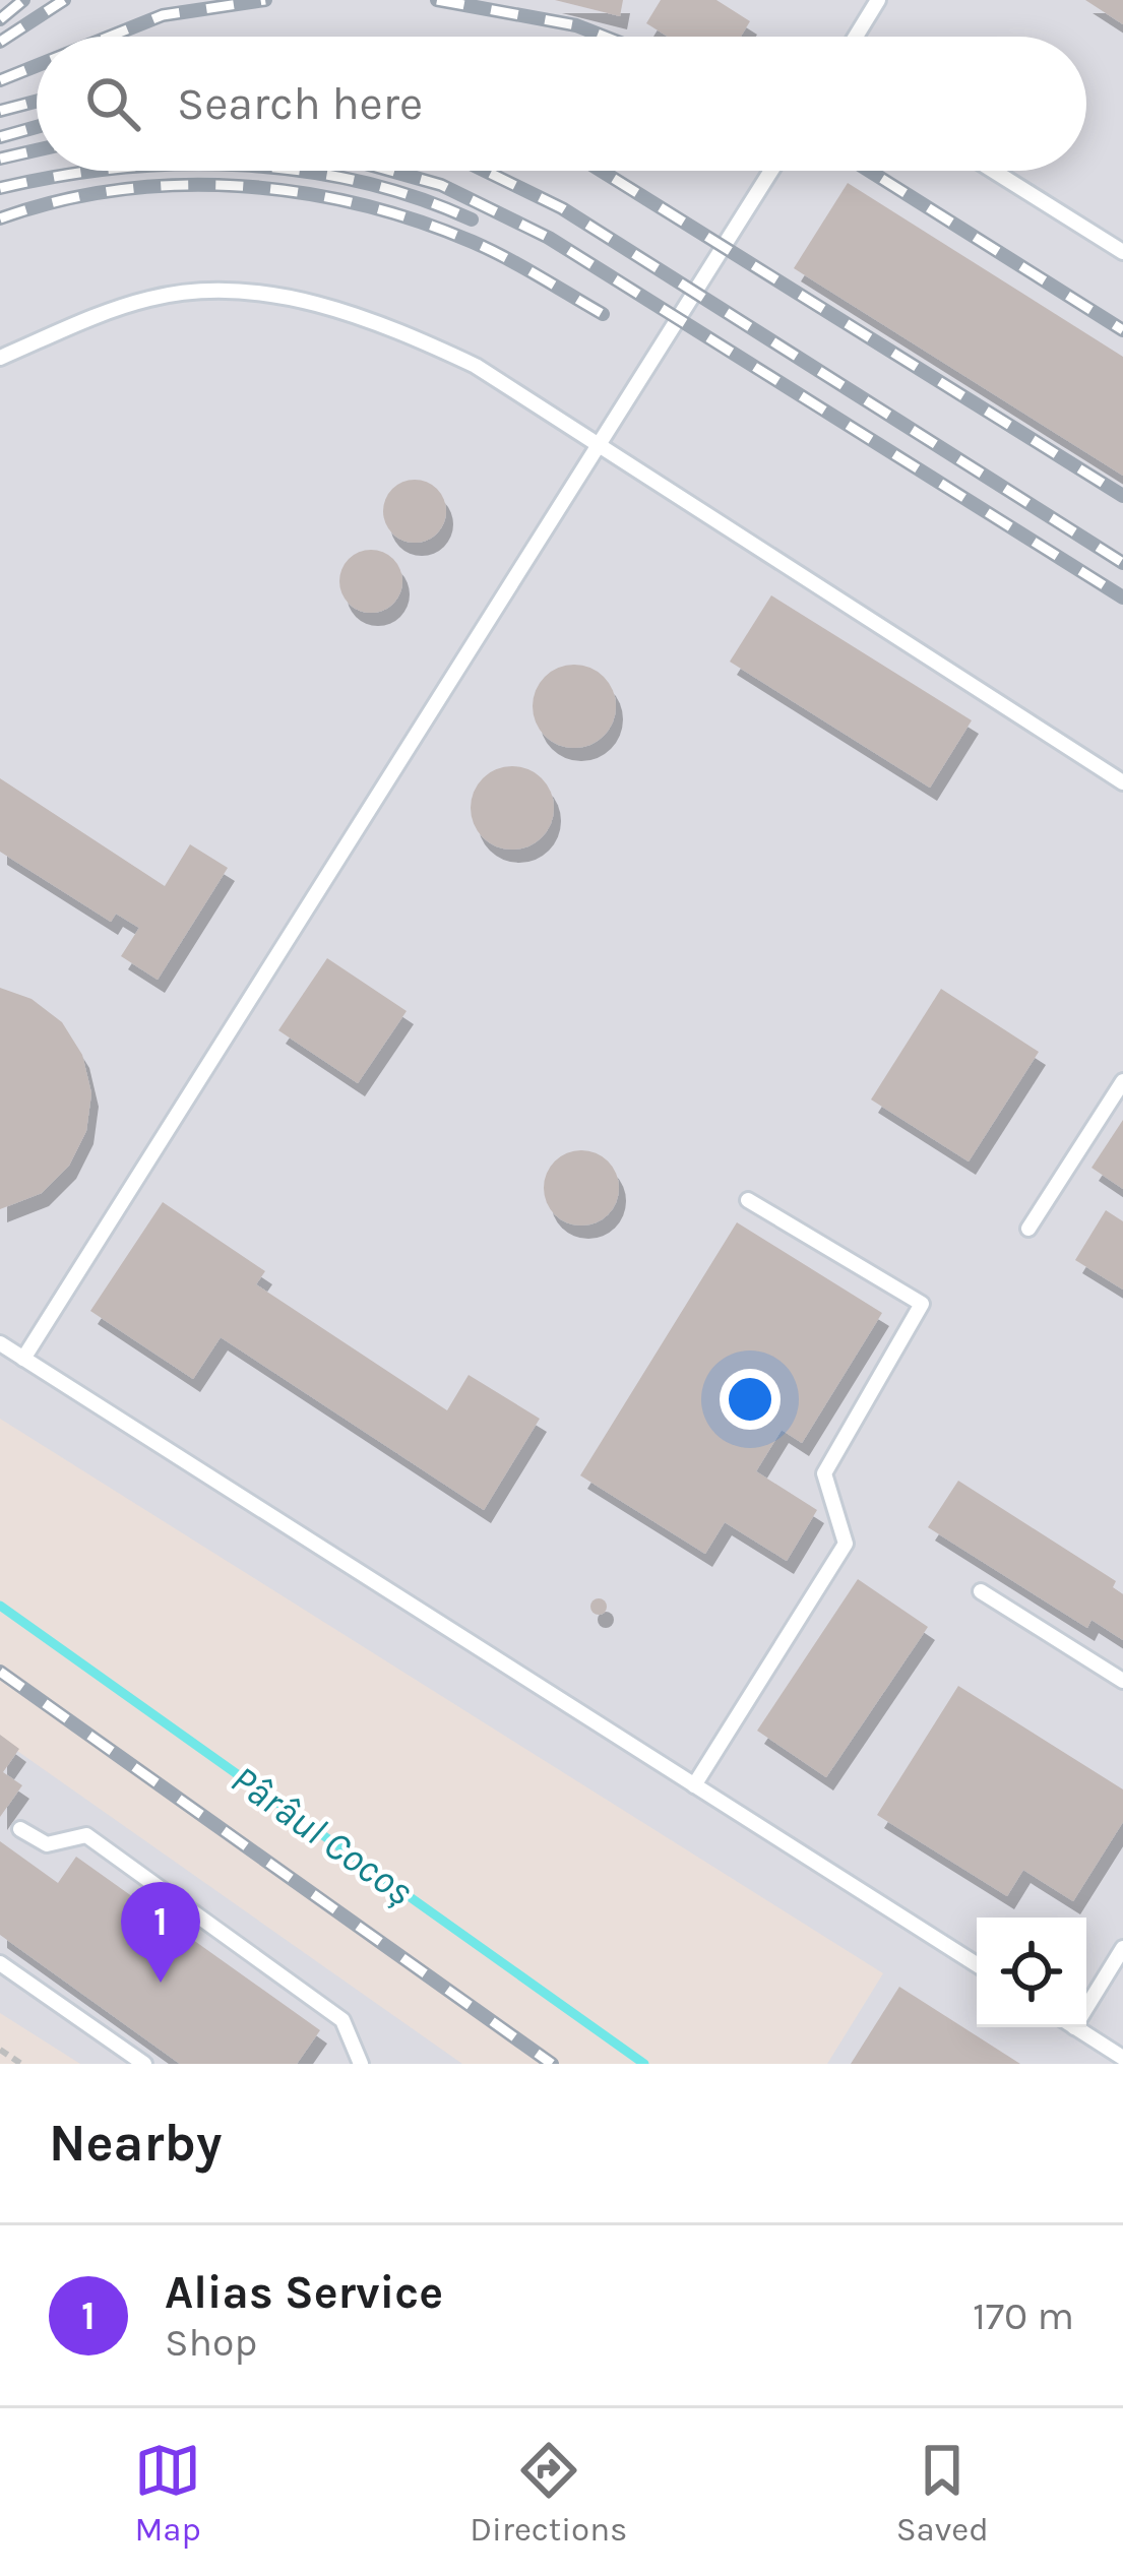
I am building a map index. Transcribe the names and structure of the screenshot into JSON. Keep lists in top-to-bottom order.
{
  "water": ["Pârâul Cocoș"],
  "page": {
    "search": "Search here",
    "pins": "1",
    "heading": "Nearby",
    "list": [
      {
        "mark": "1",
        "name": "Alias Service",
        "note": "Shop",
        "value": "170 m"
      }
    ],
    "nav": ["Map", "Directions", "Saved"]
  }
}
